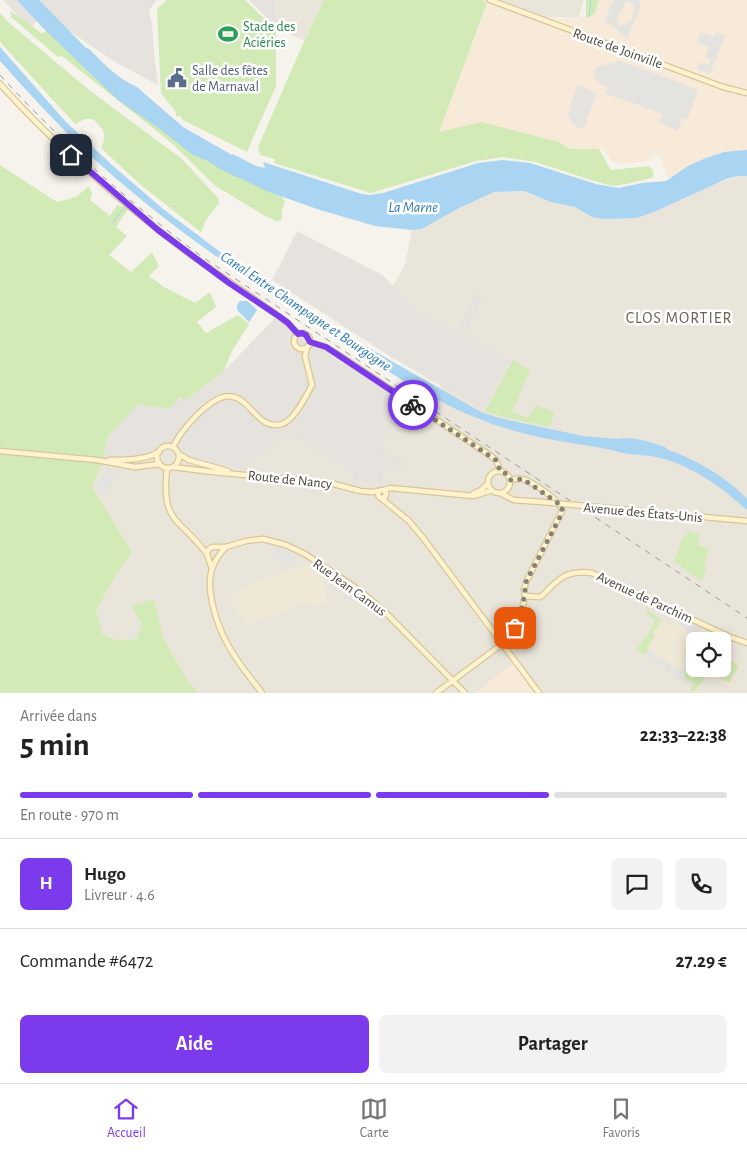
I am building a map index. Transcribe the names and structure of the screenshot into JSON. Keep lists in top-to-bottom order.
{
  "streets": {
    "street": [
      "Route de Joinville",
      "Route de Nancy",
      "Avenue des États-Unis",
      "Rue Jean Camus",
      "Avenue de Parchim"
    ]
  },
  "crossings": [
    ["Route de Nancy", "Avenue des États-Unis"]
  ],
  "districts": ["CLOS MORTIER"],
  "water": ["La Marne", "Canal Entre Champagne et Bourgogne"],
  "places": {
    "sports": ["Stade des Aciéries"],
    "public building": ["Salle des fêtes de Marnaval"]
  },
  "page": {
    "heading": ["5 min", "Arrivée dans", "22:33–22:38"],
    "panel": [
      "Hugo",
      "Livreur · 4.6",
      "Commande #6472",
      "27.29 €"
    ],
    "bar": "En route · 970 m",
    "round": "H",
    "buttons": ["Aide", "Partager"],
    "tabs": ["Accueil", "Carte", "Favoris"]
  }
}
